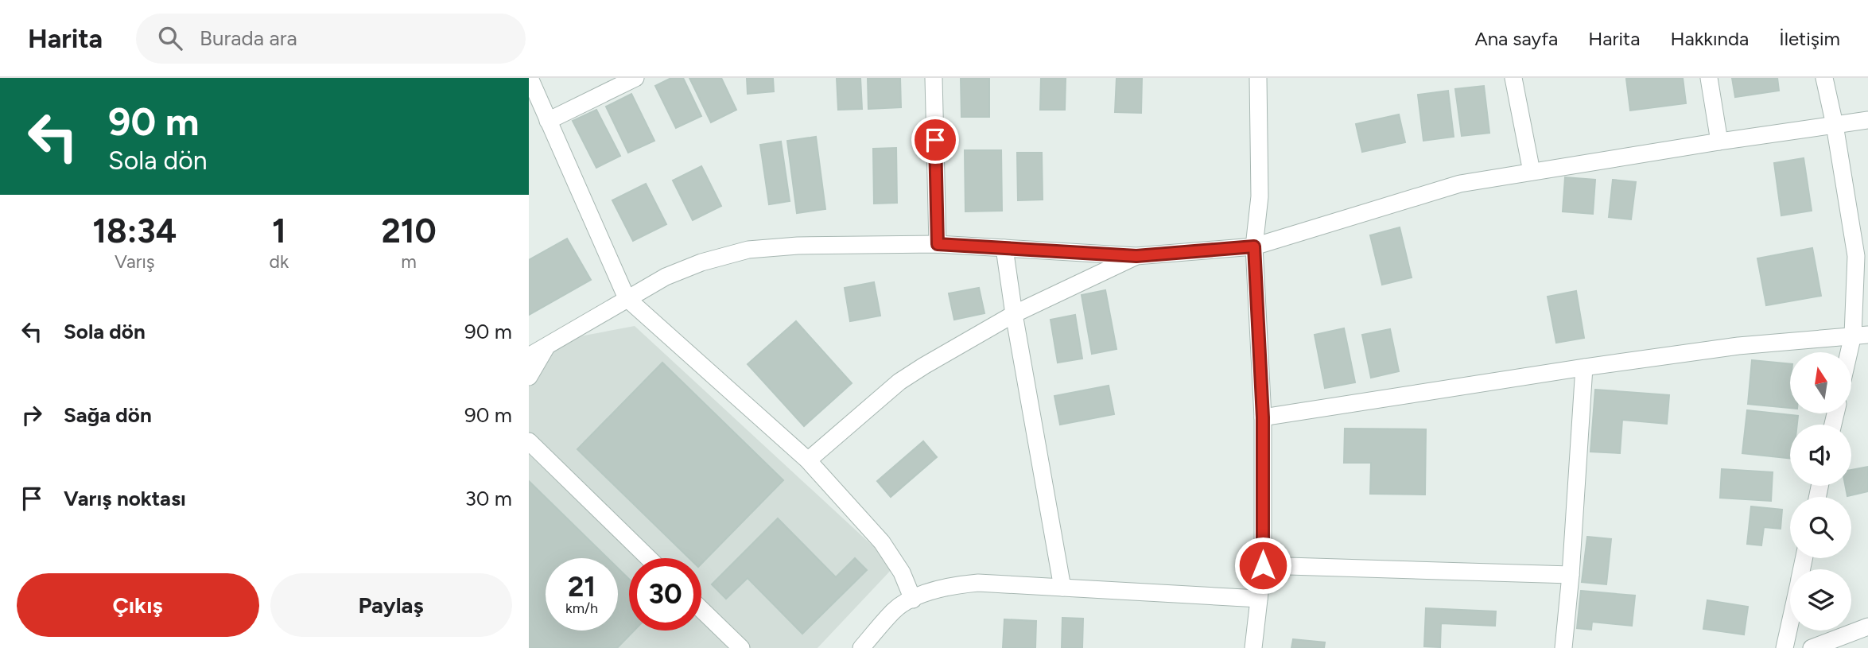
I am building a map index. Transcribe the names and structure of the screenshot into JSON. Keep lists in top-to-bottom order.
{
  "north": "top",
  "page": {
    "header": "Harita",
    "search": "Burada ara",
    "nav": [
      "Ana sayfa",
      "Harita",
      "Hakkında",
      "İletişim"
    ],
    "turn": ["90 m", "Sola dön"],
    "eta": [
      "18:34",
      "Varış",
      "1",
      "dk",
      "210",
      "m"
    ],
    "list": [
      {
        "name": "Sola dön",
        "value": "90 m"
      },
      {
        "name": "Sağa dön",
        "value": "90 m"
      },
      {
        "name": "Varış noktası",
        "value": "30 m"
      }
    ],
    "speed": "21 km/h",
    "limit": "30",
    "buttons": ["Çıkış", "Paylaş"]
  }
}
